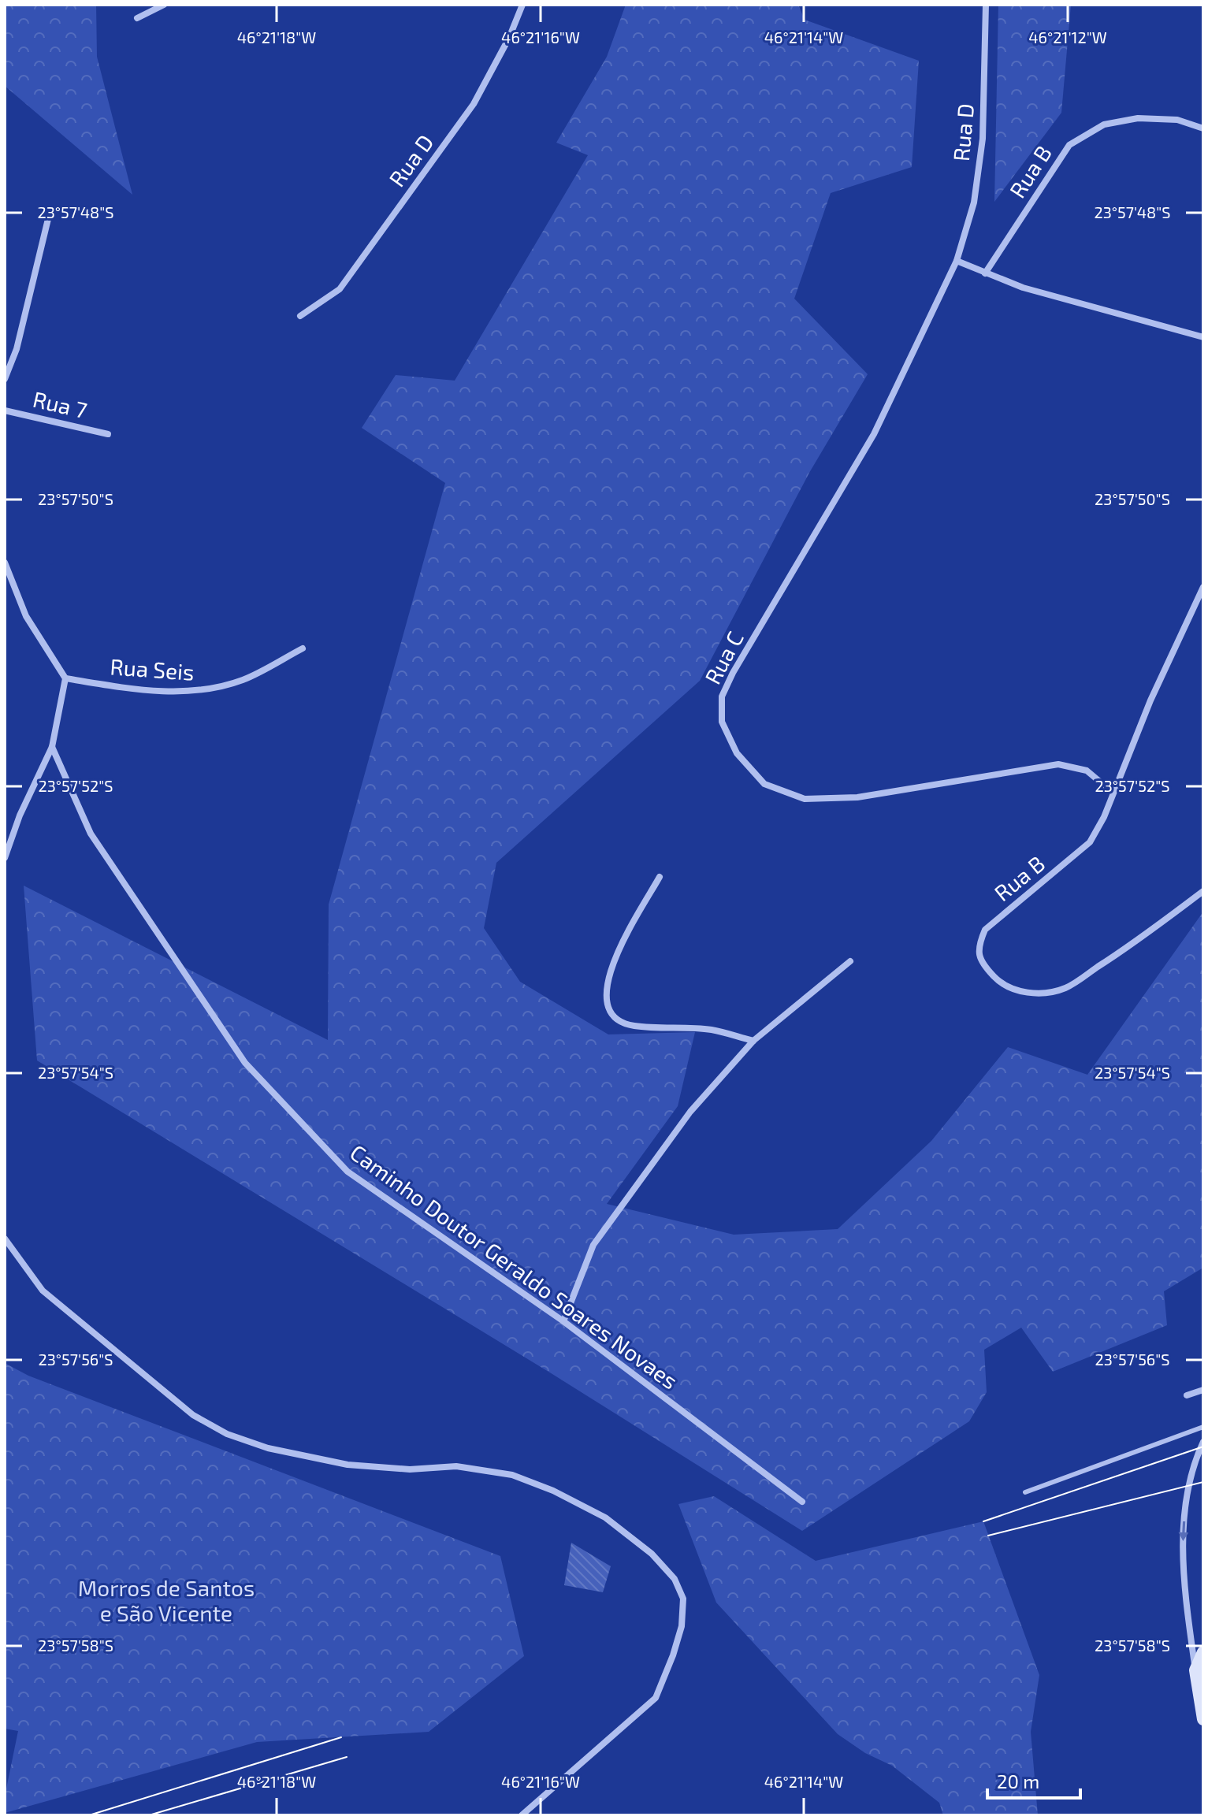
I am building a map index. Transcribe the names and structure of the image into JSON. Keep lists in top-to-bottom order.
{
  "streets": {
    "street": [
      "Rua D",
      "Rua B",
      "Rua 7",
      "Rua C",
      "Rua Seis",
      "Caminho Doutor Geraldo Soares Novaes"
    ]
  },
  "crossings": [
    ["Rua D", "Rua C"],
    ["Rua B", "Rua C"]
  ],
  "parks": ["Morros de Santos e São Vicente"],
  "scale_bar": "20 m",
  "coordinates": [
    "46°21'18\"W",
    "46°21'16\"W",
    "46°21'14\"W",
    "46°21'12\"W",
    "23°57'48\"S",
    "23°57'50\"S",
    "23°57'52\"S",
    "23°57'54\"S",
    "23°57'56\"S",
    "23°57'58\"S"
  ]
}
